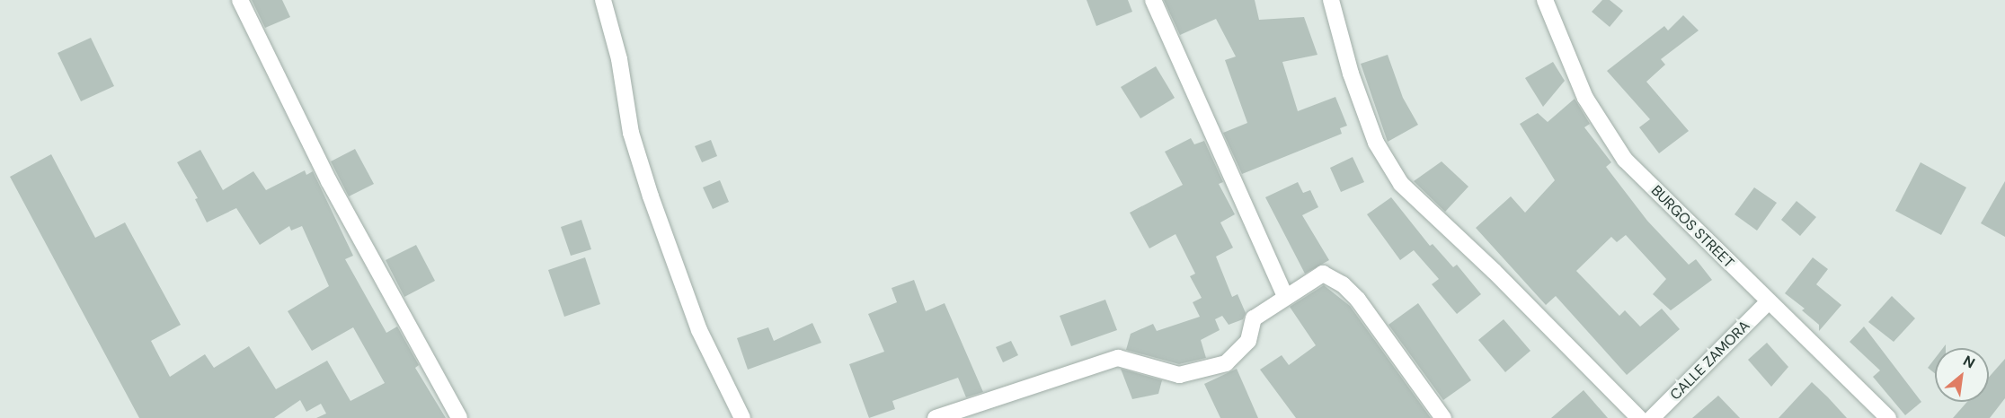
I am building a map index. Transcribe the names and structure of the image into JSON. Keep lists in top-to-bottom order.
{
  "streets": {
    "street": ["BURGOS STREET", "CALLE ZAMORA"]
  },
  "crossings": [
    ["BURGOS STREET", "CALLE ZAMORA"]
  ],
  "north": "top right"
}
